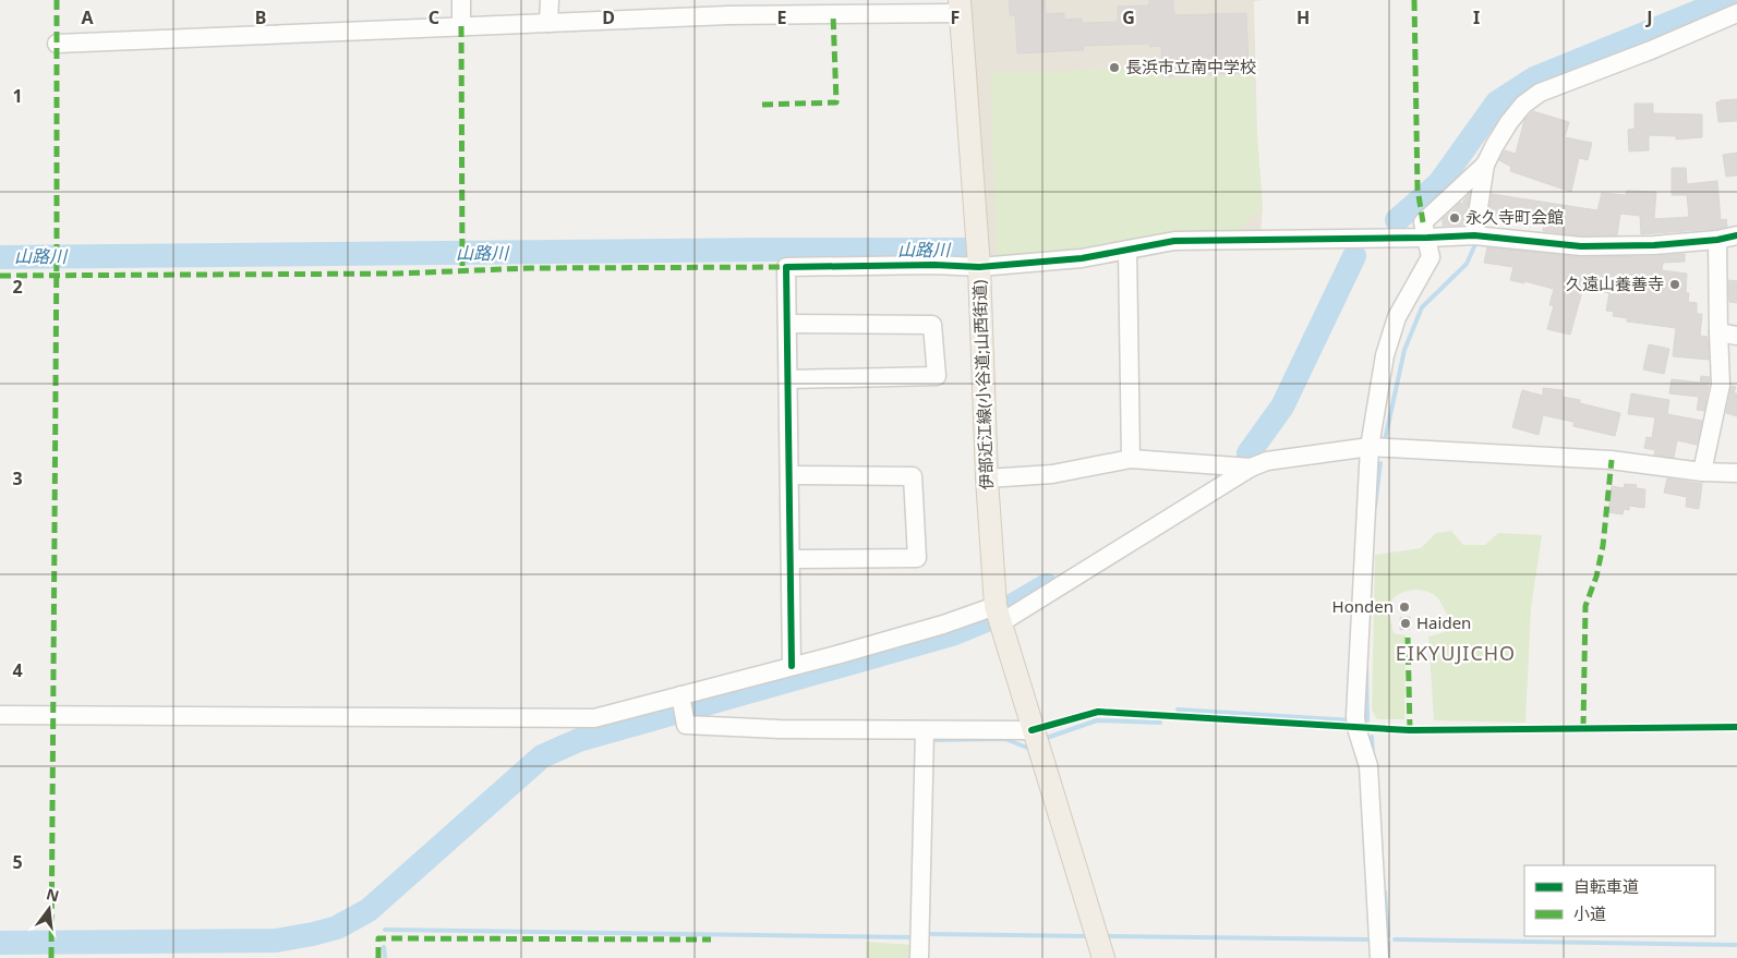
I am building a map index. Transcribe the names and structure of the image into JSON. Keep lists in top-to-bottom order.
{
  "streets": {
    "main road": ["伊部近江線(小谷道;山西街道)"]
  },
  "districts": ["EIKYUJICHO"],
  "water": ["山路川"],
  "places": [
    "長浜市立南中学校",
    "永久寺町会館",
    "久遠山養善寺",
    "Honden",
    "Haiden"
  ],
  "legend": ["自転車道", "小道"],
  "north": "top",
  "grid": {
    "columns": [
      "A",
      "B",
      "C",
      "D",
      "E",
      "F",
      "G",
      "H",
      "I",
      "J"
    ],
    "rows": [
      "1",
      "2",
      "3",
      "4",
      "5"
    ]
  }
}
